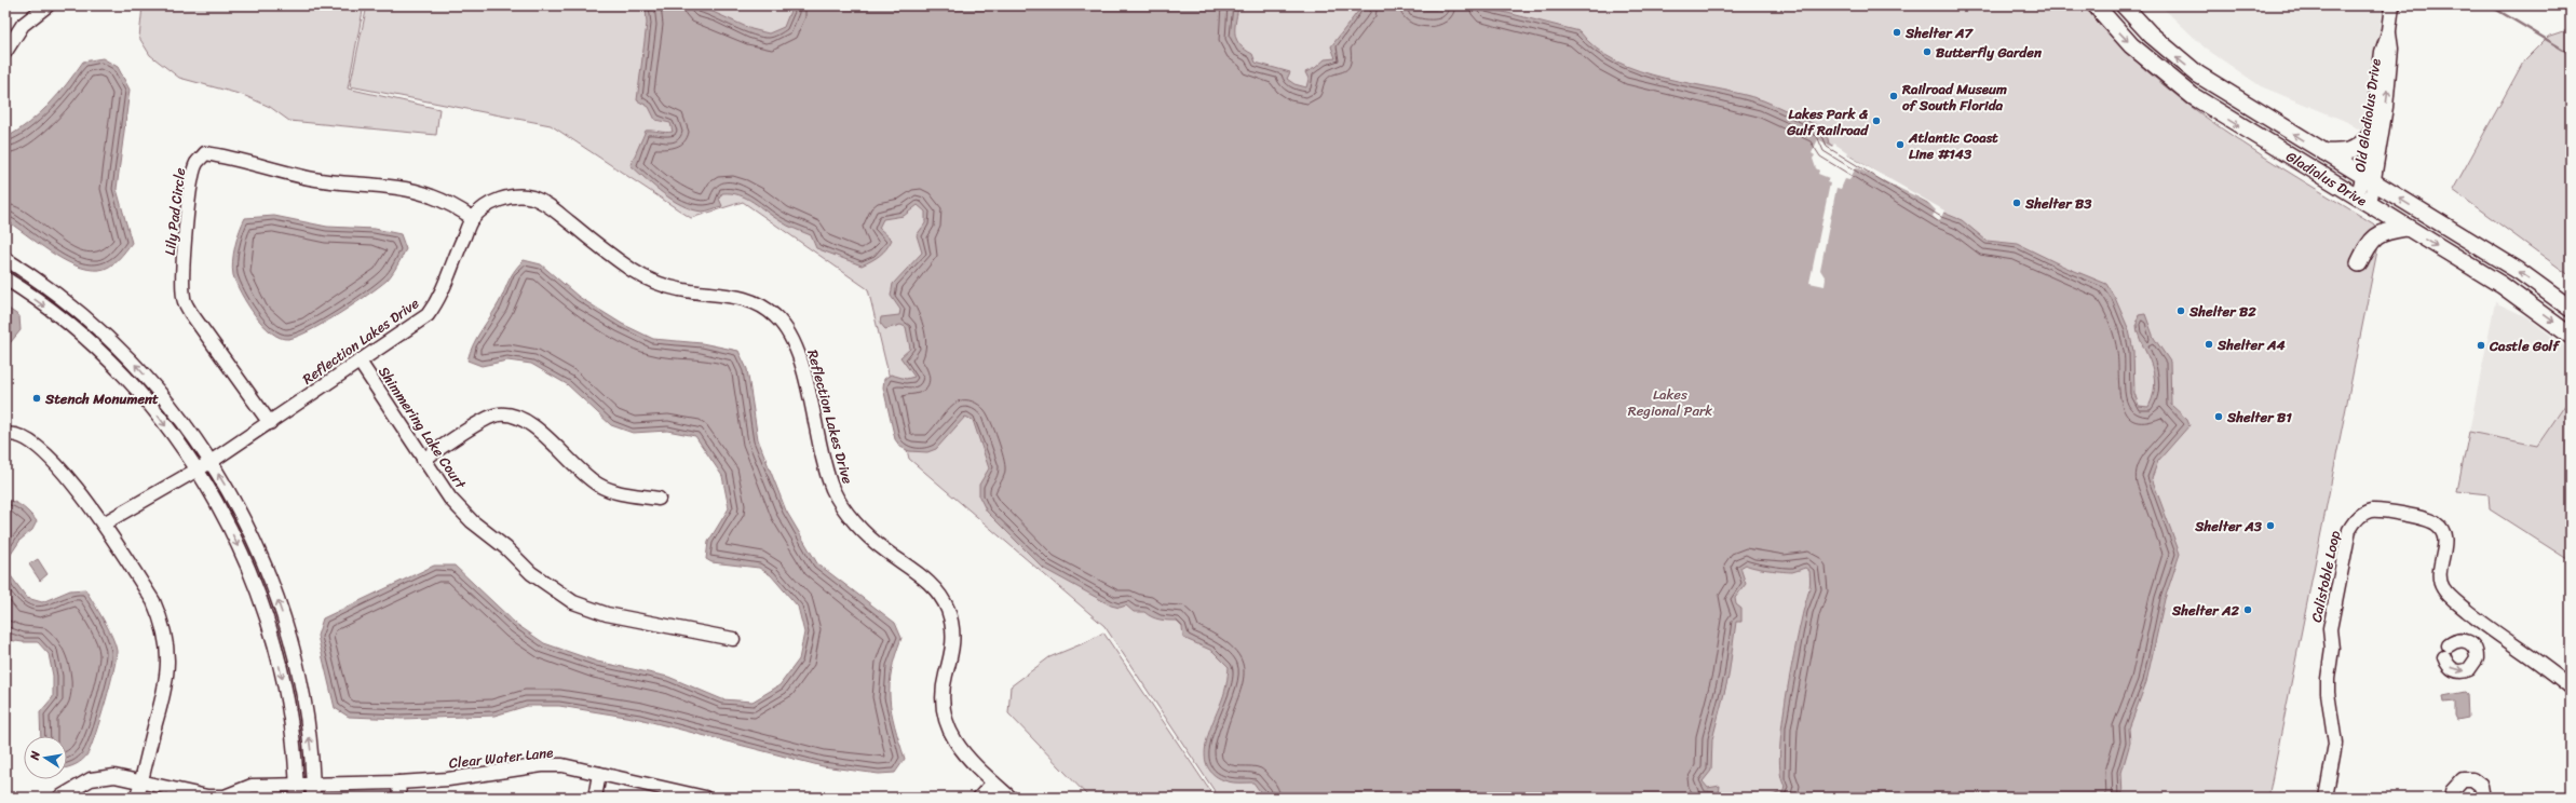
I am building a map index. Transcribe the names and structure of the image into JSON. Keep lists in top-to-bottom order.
{
  "streets": {
    "main road": ["Gladiolus Drive"],
    "street": [
      "Old Gladiolus Drive",
      "Lily Pad Circle",
      "Reflection Lakes Drive",
      "Shimmering Lake Court",
      "Calistoble Loop",
      "Clear Water Lane"
    ]
  },
  "crossings": [
    ["Old Gladiolus Drive", "Gladiolus Drive"],
    ["Lily Pad Circle", "Reflection Lakes Drive"],
    ["Reflection Lakes Drive", "Shimmering Lake Court"]
  ],
  "parks": ["Lakes Regional Park"],
  "places": [
    "Shelter A7",
    "Butterfly Garden",
    "Railroad Museum of South Florida",
    "Lakes Park & Gulf Railroad",
    "Atlantic Coast Line #143",
    "Shelter B3",
    "Shelter B2",
    "Shelter A4",
    "Castle Golf",
    "Stench Monument",
    "Shelter B1",
    "Shelter A3",
    "Shelter A2"
  ],
  "north": "left"
}
